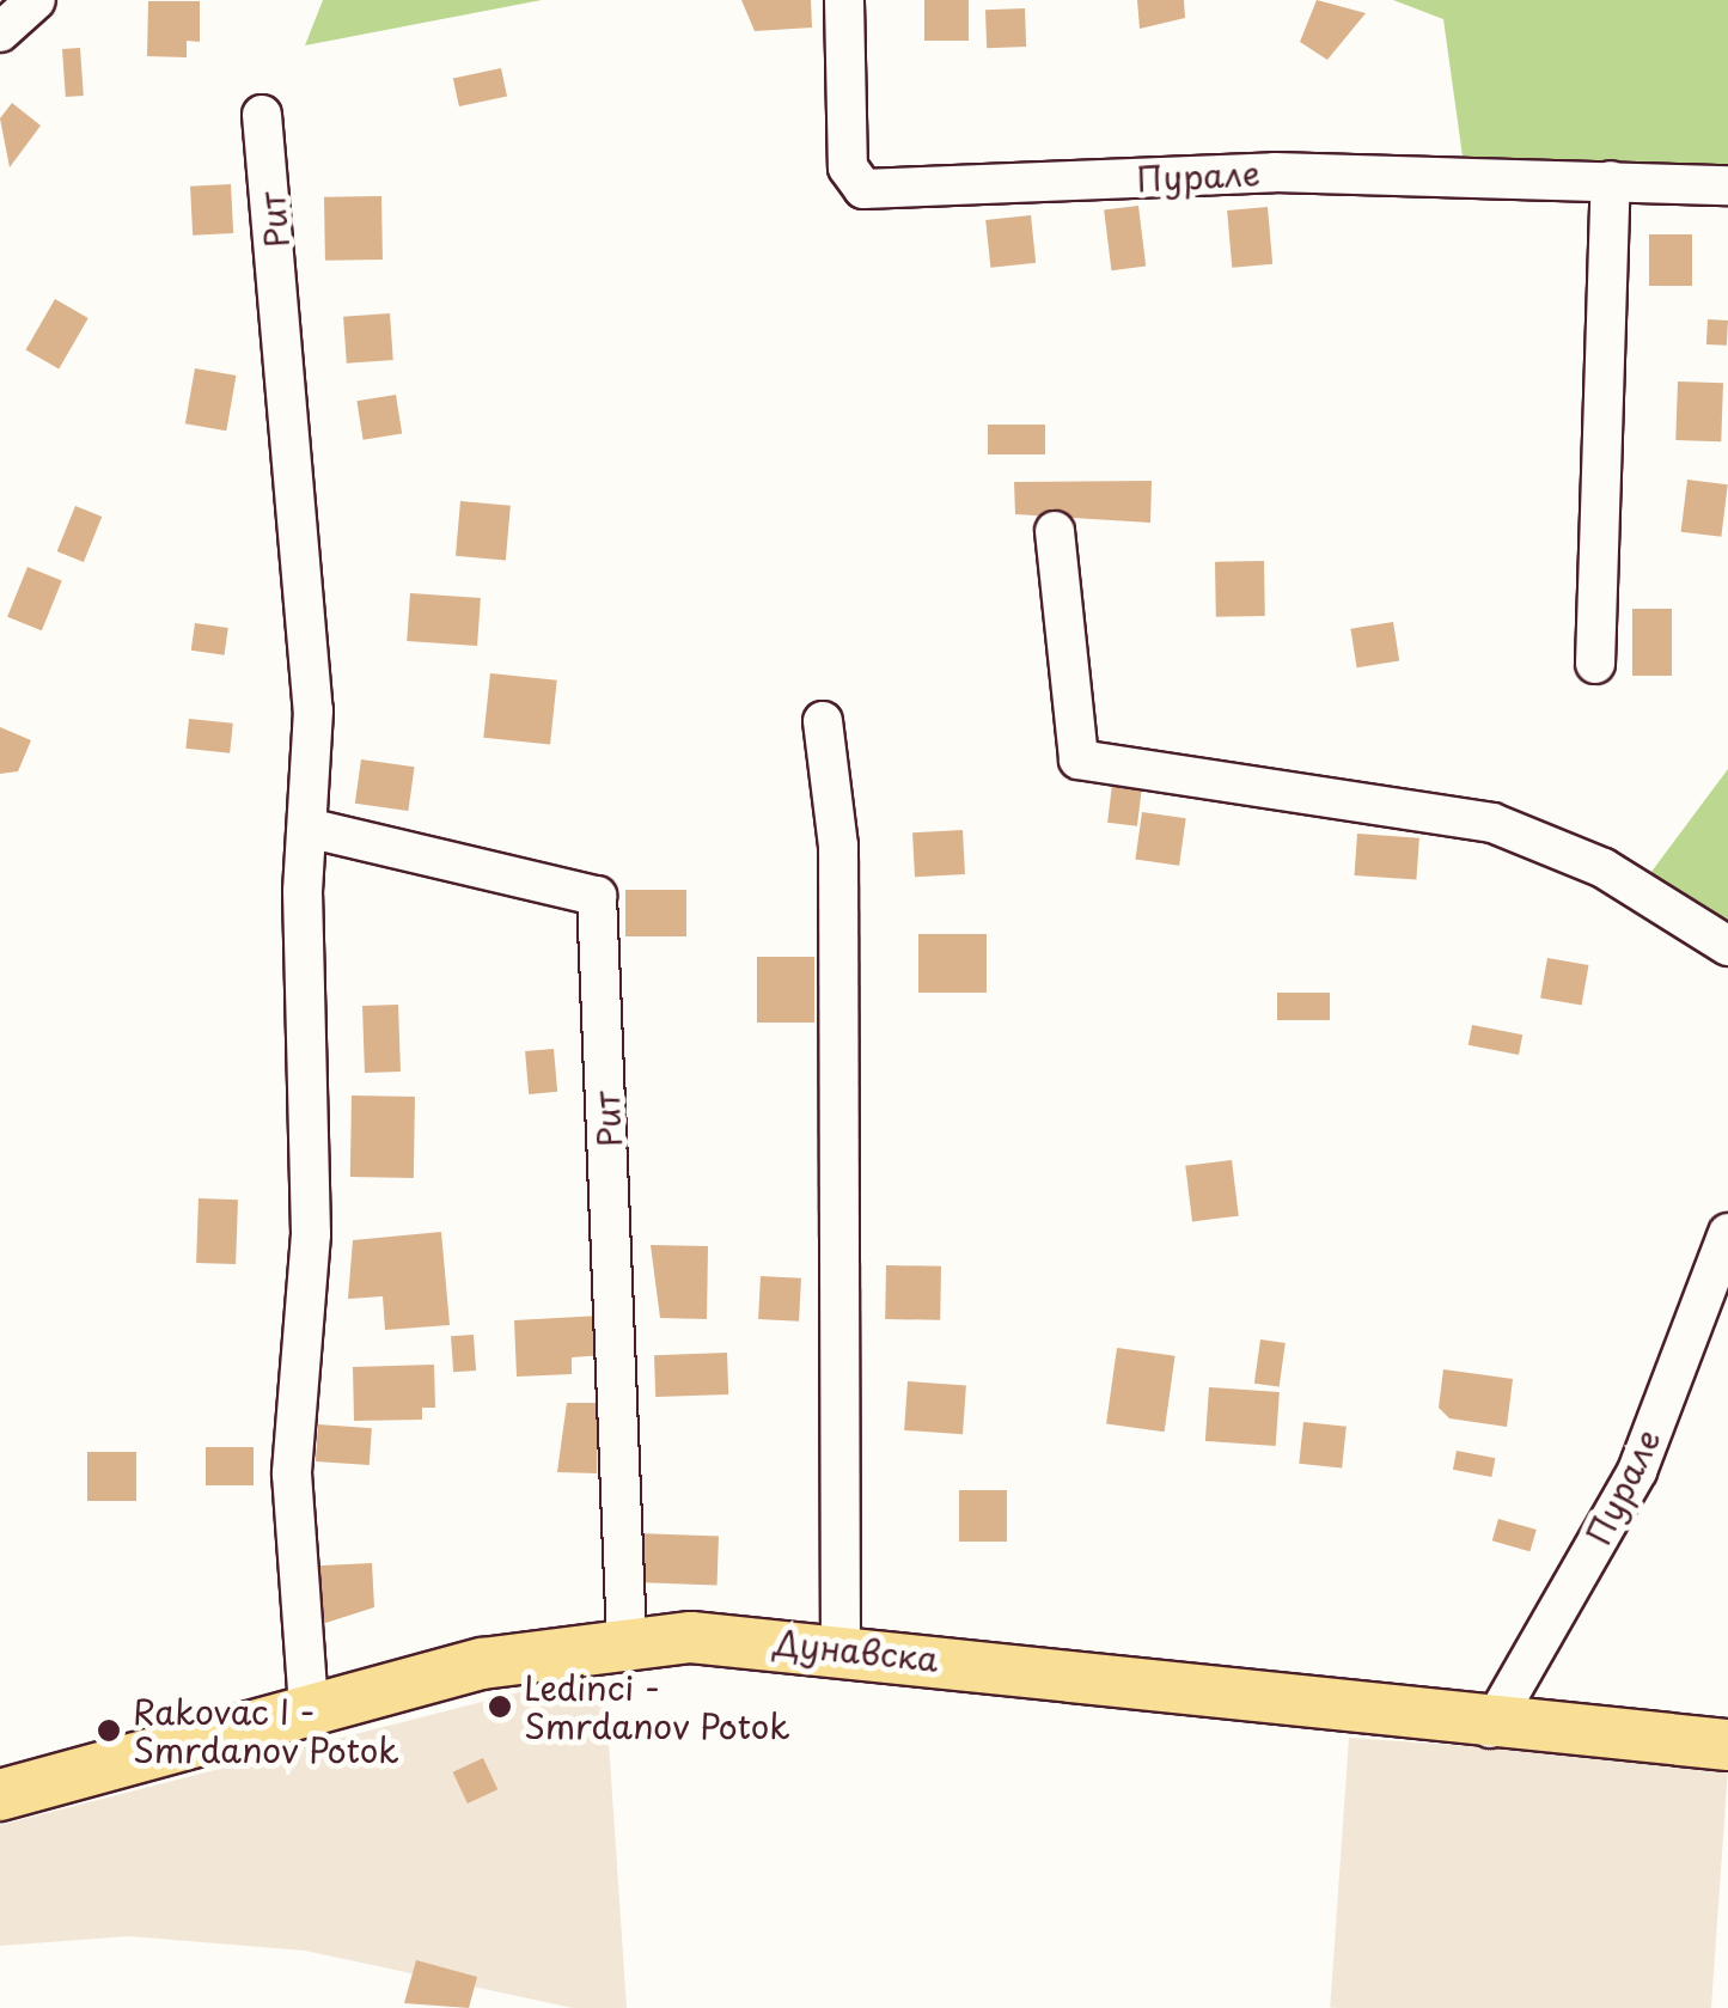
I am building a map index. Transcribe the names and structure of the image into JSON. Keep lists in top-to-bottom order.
{
  "streets": {
    "main road": ["Дунавска"],
    "street": ["Пурале", "Рит"]
  },
  "crossings": [
    ["Пурале", "Дунавска"],
    ["Рит", "Дунавска"]
  ],
  "places": ["Ledinci - Smrdanov Potok", "Rakovac I - Smrdanov Potok"]
}
